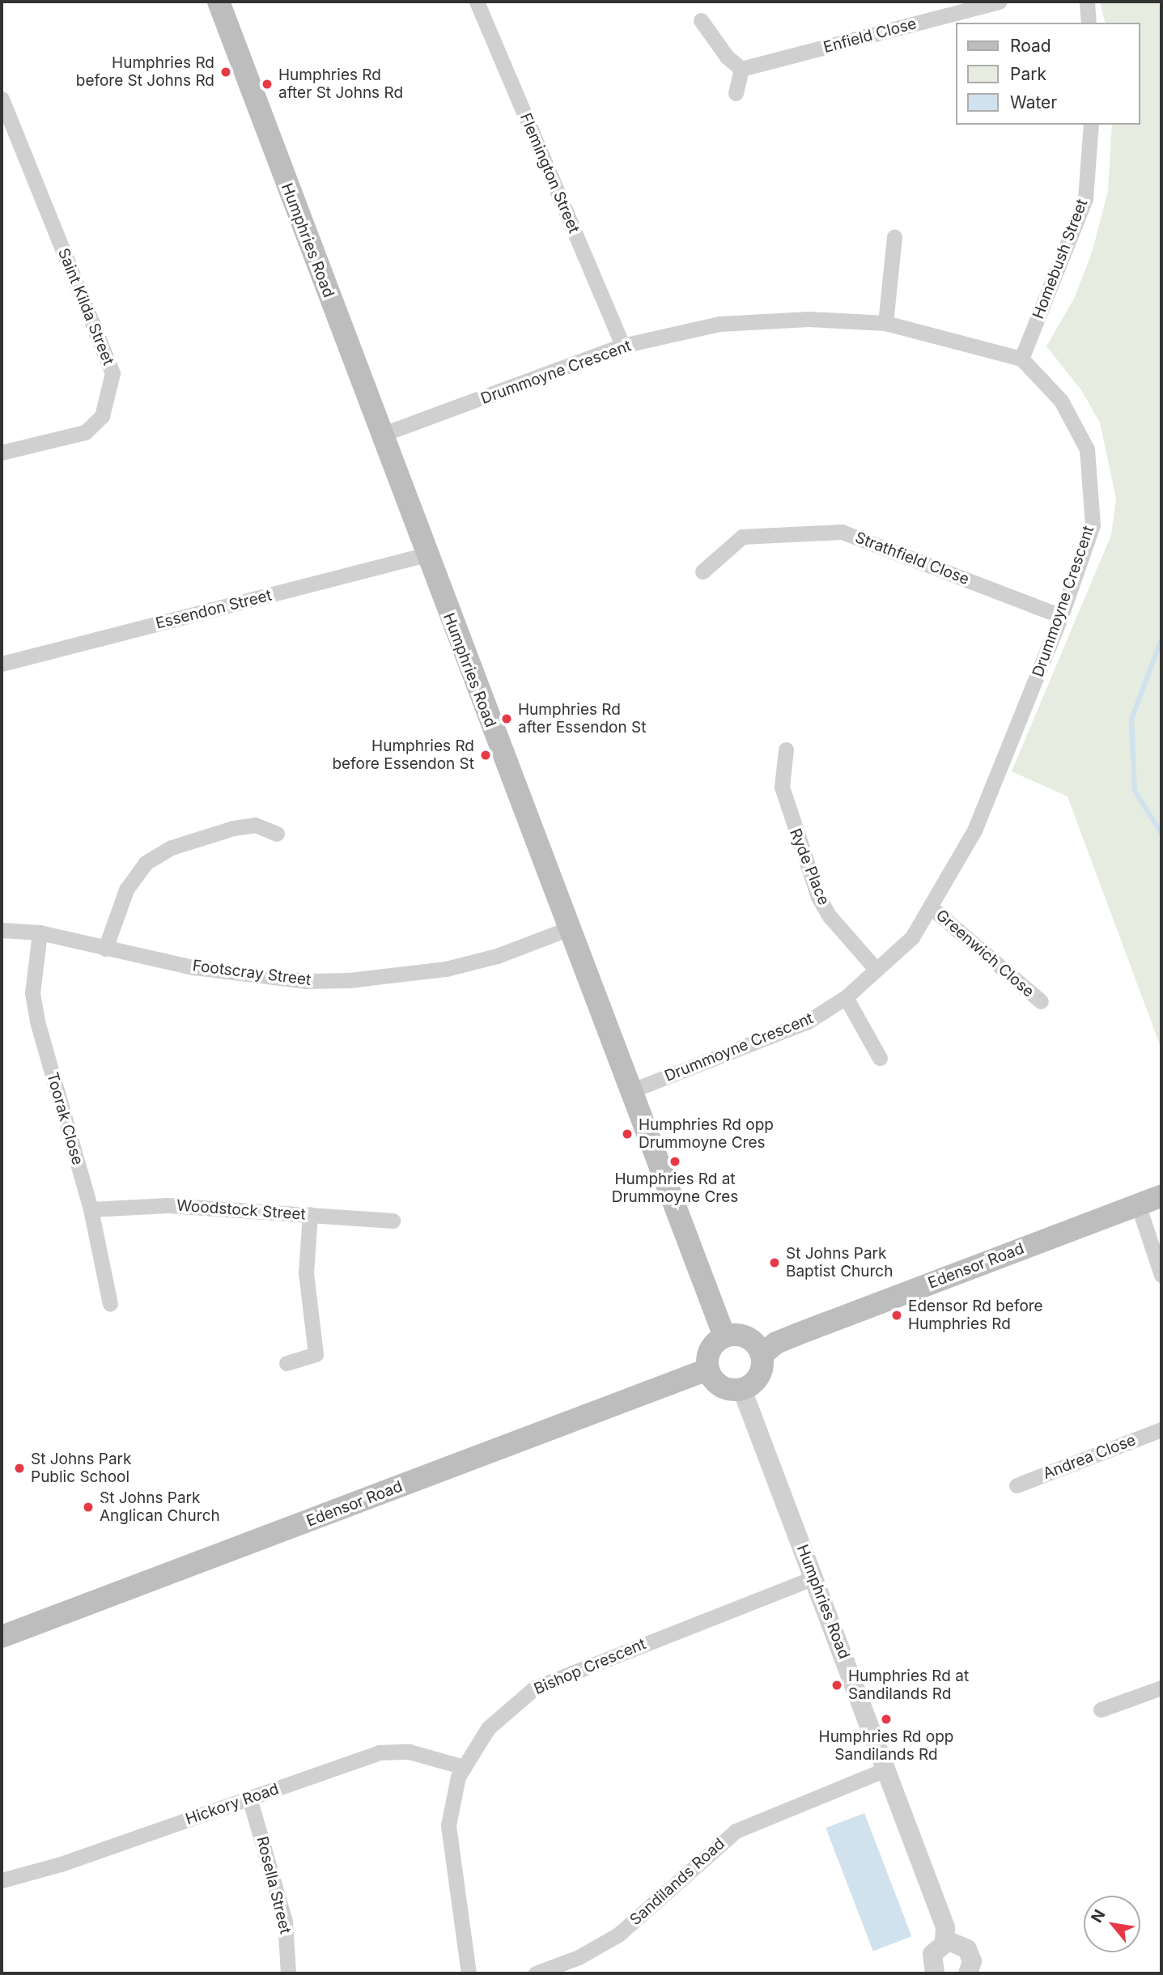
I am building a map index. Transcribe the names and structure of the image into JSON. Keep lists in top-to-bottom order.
{
  "streets": {
    "main road": ["Humphries Road", "Edensor Road"],
    "street": [
      "Enfield Close",
      "Flemington Street",
      "Homebush Street",
      "Saint Kilda Street",
      "Drummoyne Crescent",
      "Strathfield Close",
      "Essendon Street",
      "Ryde Place",
      "Greenwich Close",
      "Footscray Street",
      "Toorak Close",
      "Woodstock Street",
      "Andrea Close",
      "Bishop Crescent",
      "Hickory Road",
      "Sandilands Road",
      "Rosella Street"
    ]
  },
  "crossings": [
    ["Flemington Street", "Drummoyne Crescent"],
    ["Humphries Road", "Drummoyne Crescent"],
    ["Humphries Road", "Essendon Street"],
    ["Humphries Road", "Footscray Street"],
    ["Humphries Road", "Edensor Road"],
    ["Humphries Road", "Bishop Crescent"],
    ["Humphries Road", "Sandilands Road"],
    ["Homebush Street", "Drummoyne Crescent"],
    ["Drummoyne Crescent", "Strathfield Close"],
    ["Drummoyne Crescent", "Ryde Place"],
    ["Drummoyne Crescent", "Greenwich Close"],
    ["Footscray Street", "Toorak Close"],
    ["Toorak Close", "Woodstock Street"],
    ["Bishop Crescent", "Hickory Road"],
    ["Hickory Road", "Rosella Street"]
  ],
  "places": [
    "Humphries Rd before St Johns Rd",
    "Humphries Rd after St Johns Rd",
    "Humphries Rd after Essendon St",
    "Humphries Rd before Essendon St",
    "Humphries Rd opp Drummoyne Cres",
    "Humphries Rd at Drummoyne Cres",
    "St Johns Park Baptist Church",
    "Edensor Rd before Humphries Rd",
    "St Johns Park Public School",
    "St Johns Park Anglican Church",
    "Humphries Rd at Sandilands Rd",
    "Humphries Rd opp Sandilands Rd"
  ],
  "legend": ["Road", "Park", "Water"],
  "north": "top left"
}
